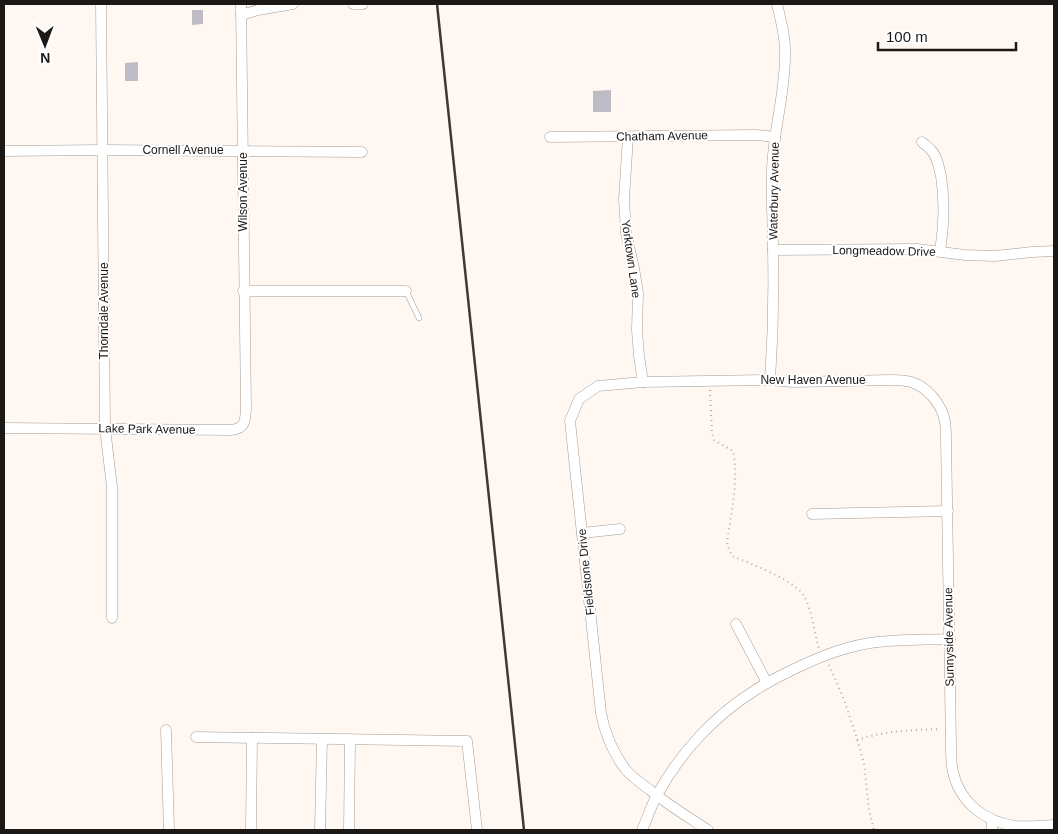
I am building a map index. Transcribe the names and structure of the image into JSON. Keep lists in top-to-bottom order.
{
  "streets": {
    "street": [
      "Chatham Avenue",
      "Cornell Avenue",
      "Waterbury Avenue",
      "Wilson Avenue",
      "Longmeadow Drive",
      "Yorktown Lane",
      "Thorndale Avenue",
      "New Haven Avenue",
      "Lake Park Avenue",
      "Fieldstone Drive",
      "Sunnyside Avenue"
    ]
  },
  "crossings": [
    ["Chatham Avenue", "Waterbury Avenue"],
    ["Chatham Avenue", "Yorktown Lane"],
    ["Cornell Avenue", "Wilson Avenue"],
    ["Cornell Avenue", "Thorndale Avenue"],
    ["Waterbury Avenue", "Longmeadow Drive"],
    ["Waterbury Avenue", "New Haven Avenue"],
    ["Wilson Avenue", "Lake Park Avenue"],
    ["Yorktown Lane", "New Haven Avenue"],
    ["Yorktown Lane", "Fieldstone Drive"],
    ["Thorndale Avenue", "Lake Park Avenue"],
    ["New Haven Avenue", "Fieldstone Drive"],
    ["New Haven Avenue", "Sunnyside Avenue"]
  ],
  "scale_bar": "100 m",
  "north": "bottom"
}
